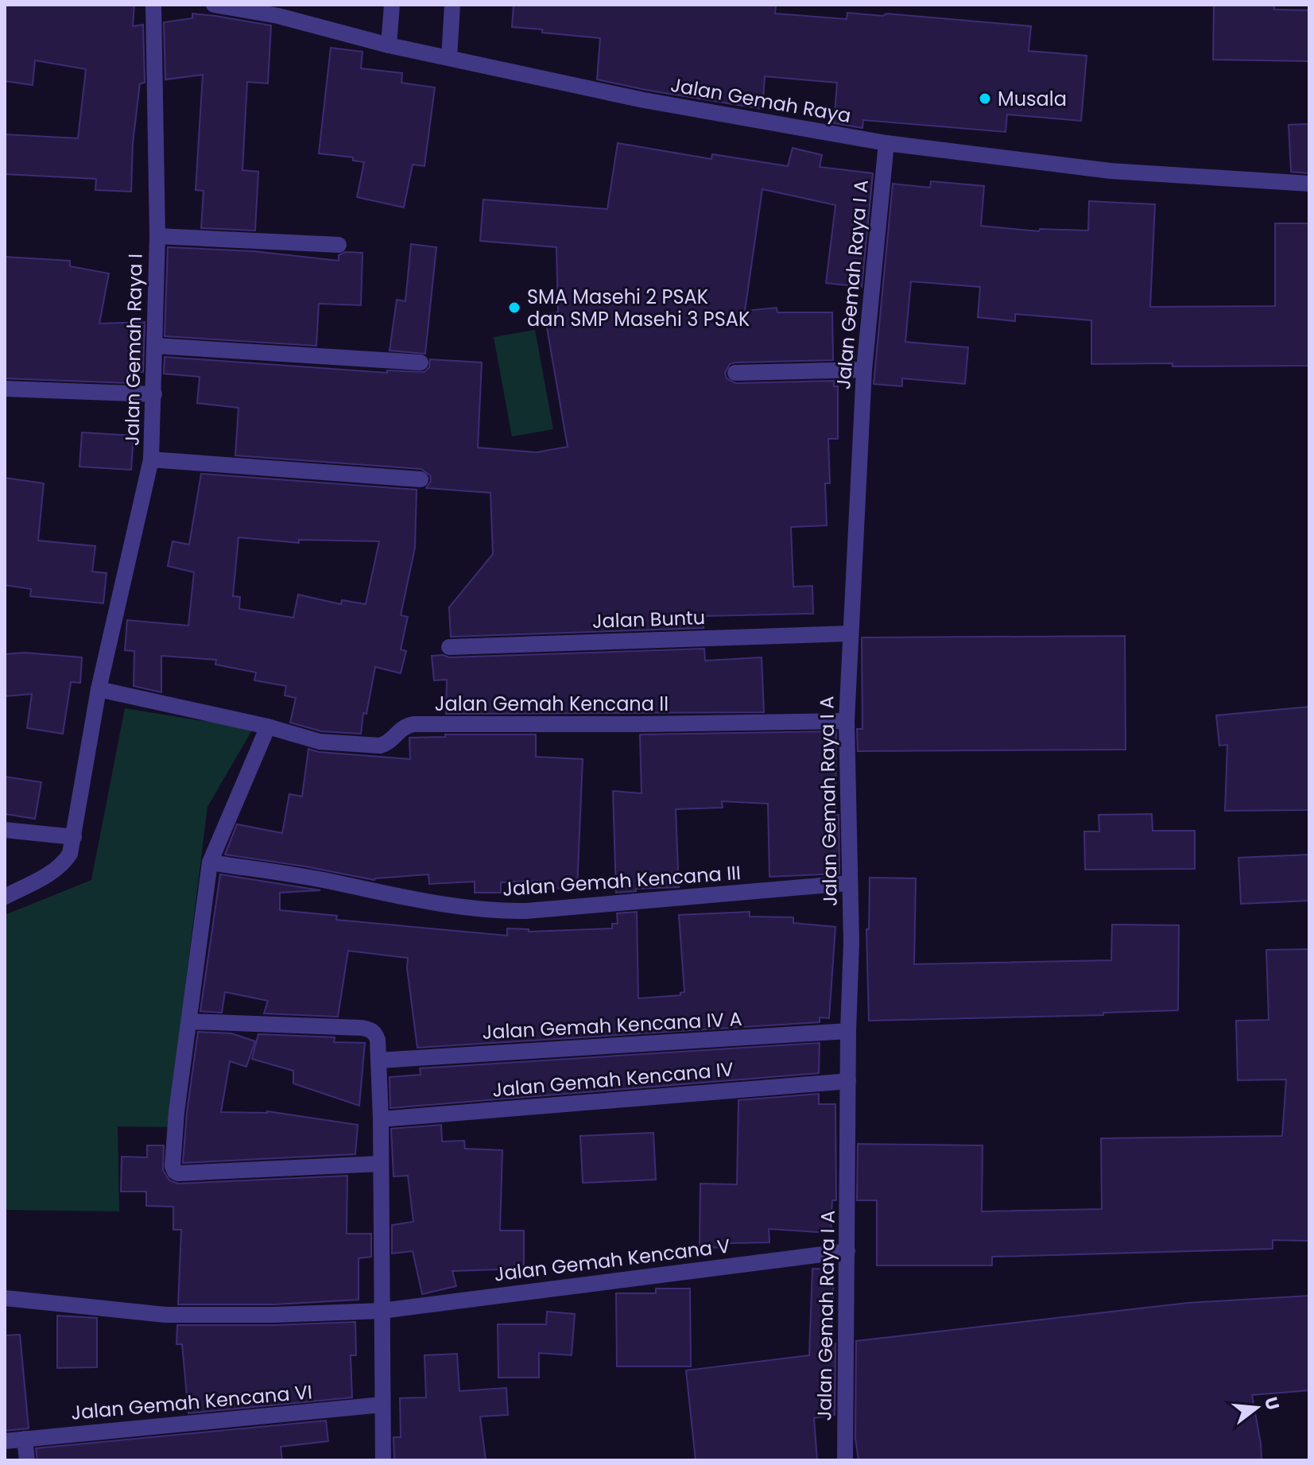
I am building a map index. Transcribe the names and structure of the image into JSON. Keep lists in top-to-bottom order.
{
  "streets": {
    "street": [
      "Jalan Gemah Raya",
      "Jalan Gemah Raya I A",
      "Jalan Gemah Raya I",
      "Jalan Buntu",
      "Jalan Gemah Kencana II",
      "Jalan Gemah Kencana III",
      "Jalan Gemah Kencana IV A",
      "Jalan Gemah Kencana IV",
      "Jalan Gemah Kencana V",
      "Jalan Gemah Kencana VI"
    ]
  },
  "crossings": [
    ["Jalan Gemah Raya", "Jalan Gemah Raya I A"],
    ["Jalan Gemah Raya I A", "Jalan Buntu"],
    ["Jalan Gemah Raya I A", "Jalan Gemah Kencana II"],
    ["Jalan Gemah Raya I A", "Jalan Gemah Kencana III"],
    ["Jalan Gemah Raya I A", "Jalan Gemah Kencana IV A"],
    ["Jalan Gemah Raya I A", "Jalan Gemah Kencana IV"],
    ["Jalan Gemah Raya I A", "Jalan Gemah Kencana V"],
    ["Jalan Gemah Raya I", "Jalan Gemah Kencana II"]
  ],
  "places": ["Musala", "SMA Masehi 2 PSAK dan SMP Masehi 3 PSAK"],
  "north": "right"
}
